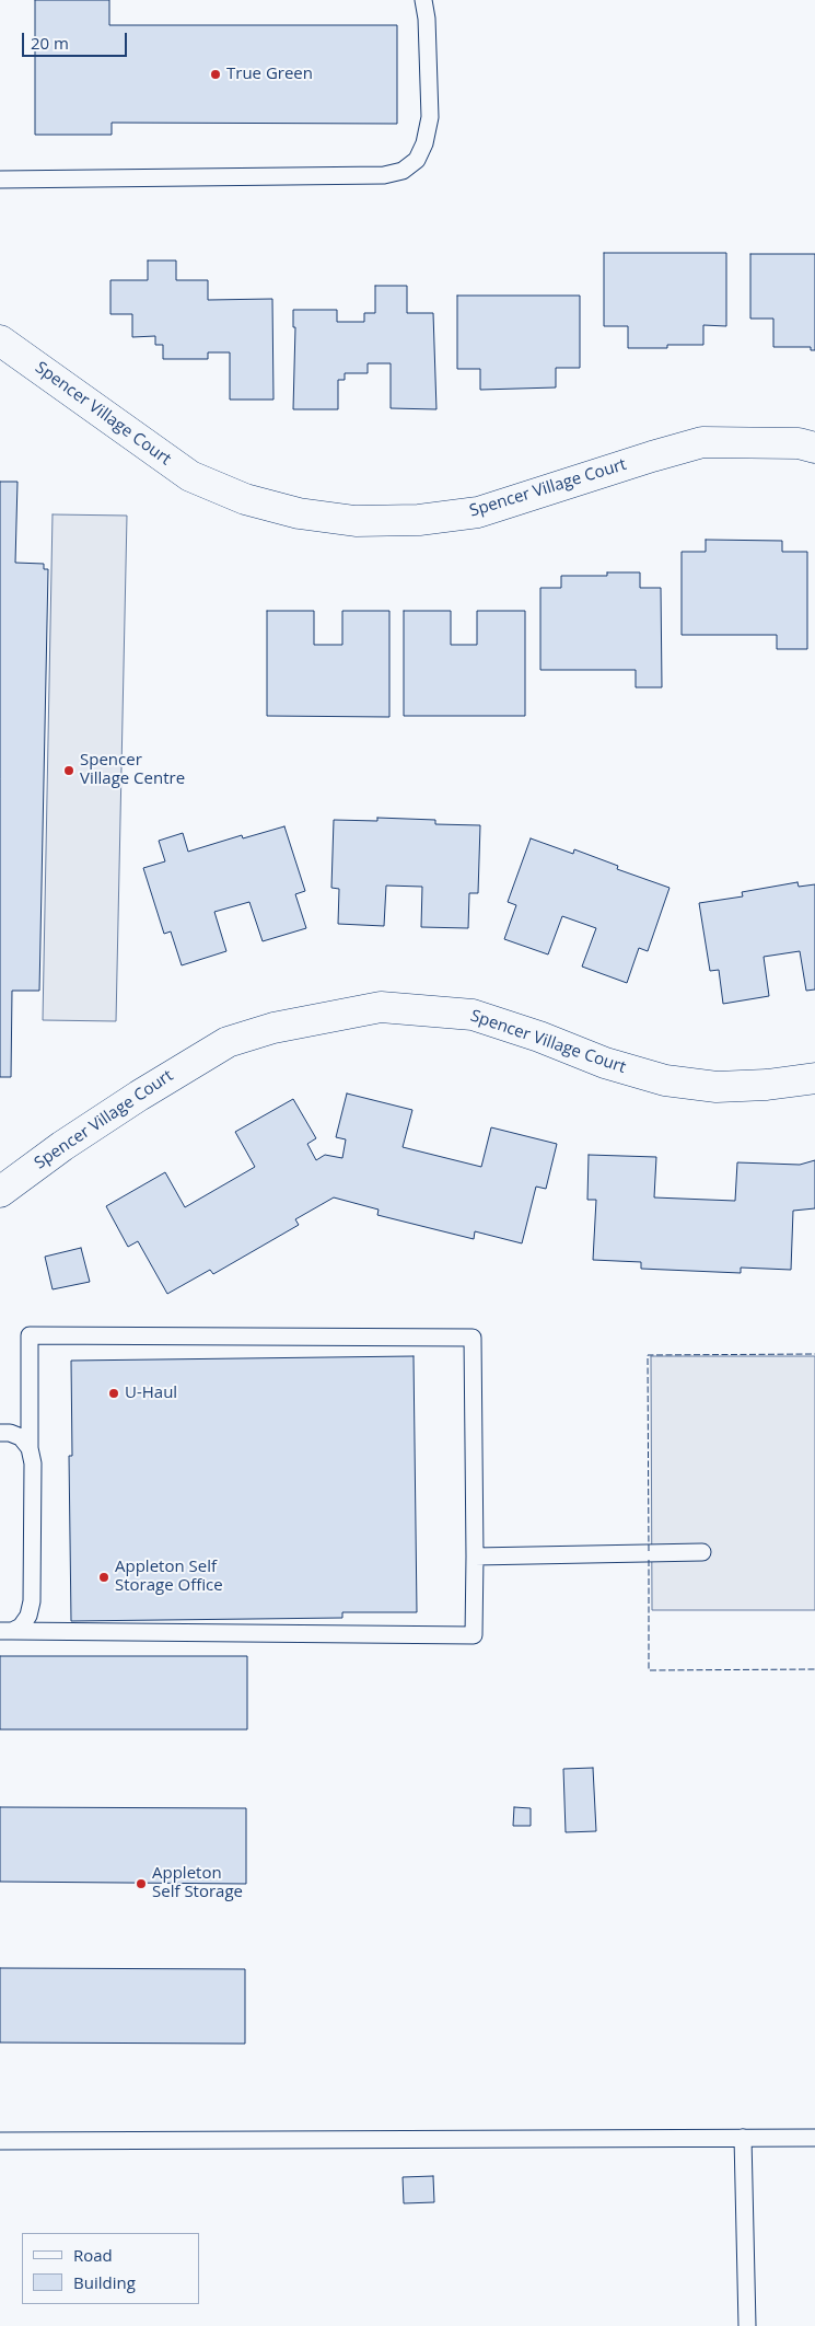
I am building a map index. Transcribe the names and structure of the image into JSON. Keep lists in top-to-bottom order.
{
  "streets": {
    "street": ["Spencer Village Court"]
  },
  "places": [
    "True Green",
    "Spencer Village Centre",
    "U-Haul",
    "Appleton Self Storage Office",
    "Appleton Self Storage"
  ],
  "legend": ["Road", "Building"],
  "scale_bar": "20 m"
}
